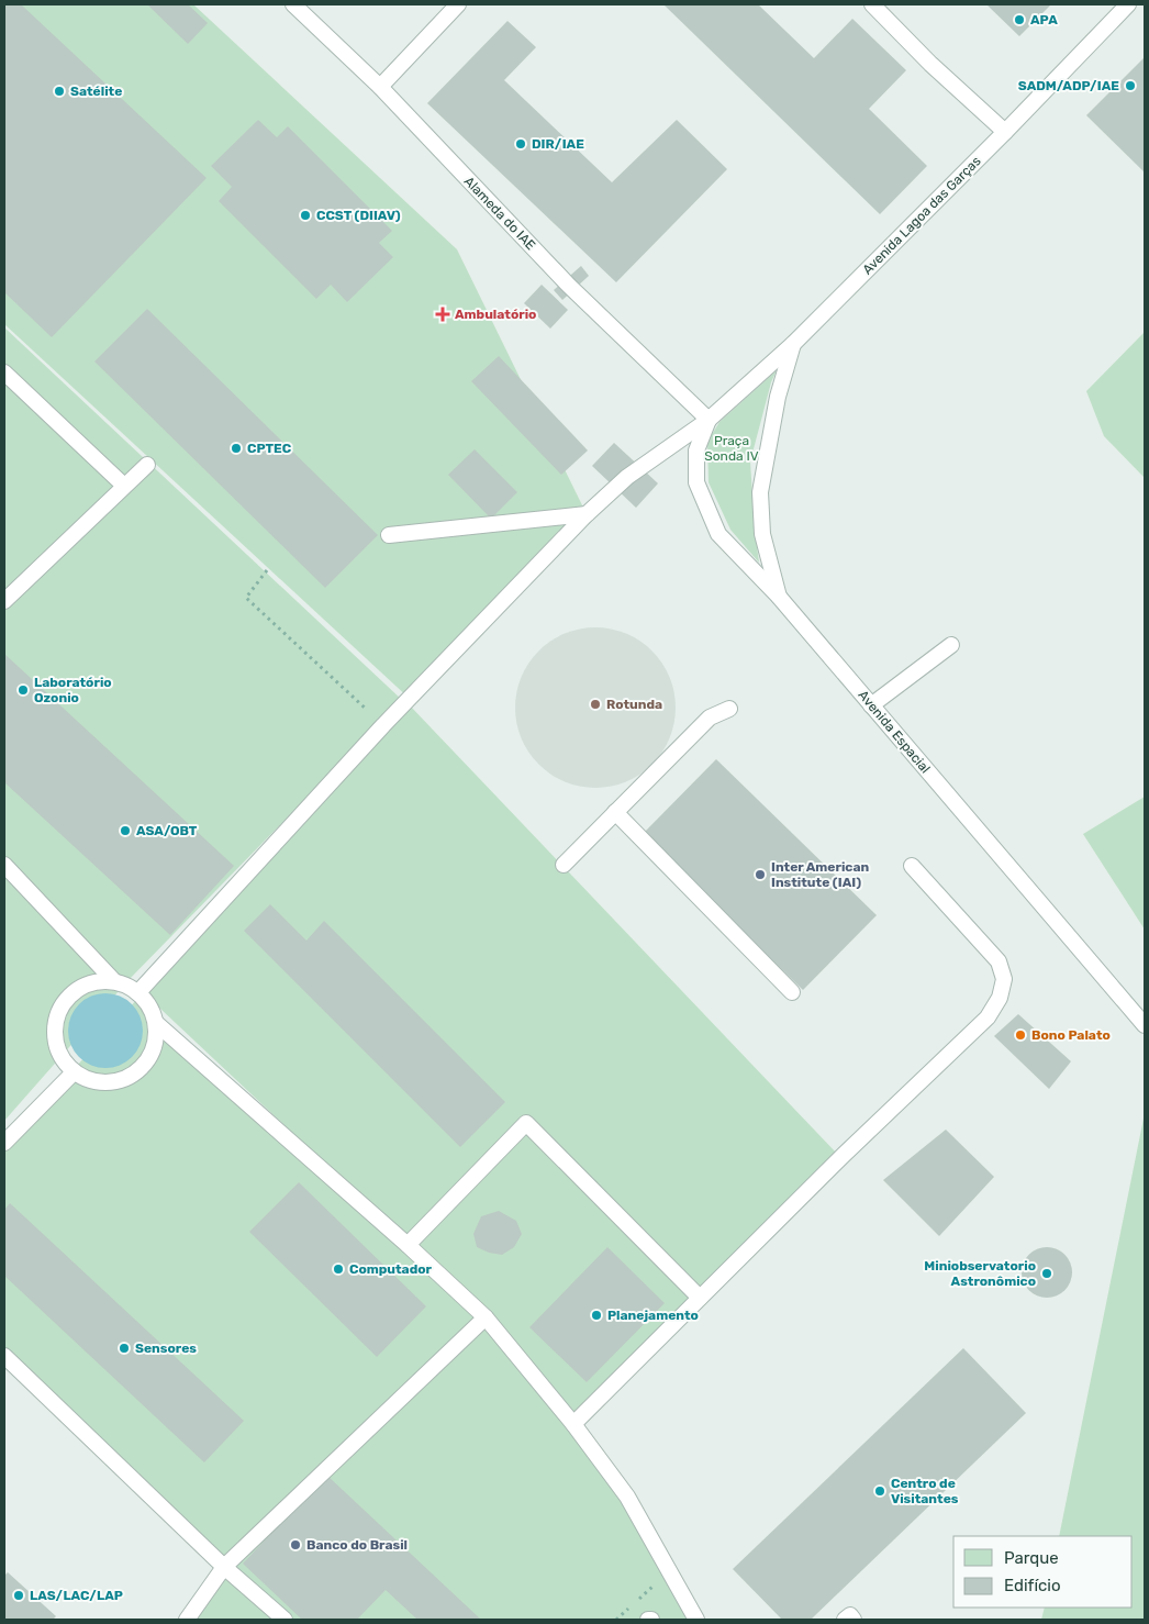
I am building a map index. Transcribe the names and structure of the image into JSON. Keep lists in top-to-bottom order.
{
  "streets": {
    "lane": ["Alameda do IAE", "Avenida Lagoa das Garças", "Avenida Espacial"]
  },
  "crossings": [
    ["Alameda do IAE", "Avenida Lagoa das Garças"],
    ["Alameda do IAE", "Avenida Espacial"],
    ["Avenida Lagoa das Garças", "Avenida Espacial"]
  ],
  "parks": ["Praça Sonda IV"],
  "places": {
    "other": [
      "APA",
      "SADM/ADP/IAE",
      "Satélite",
      "DIR/IAE",
      "CCST (DIIAV)",
      "CPTEC",
      "Laboratório Ozonio",
      "Rotunda",
      "ASA/OBT",
      "Inter American Institute (IAI)",
      "Bono Palato",
      "Computador",
      "Miniobservatorio Astronômico",
      "Planejamento",
      "Sensores",
      "Centro de Visitantes",
      "Banco do Brasil",
      "LAS/LAC/LAP"
    ],
    "health": ["Ambulatório"]
  },
  "legend": ["Parque", "Edifício"]
}
